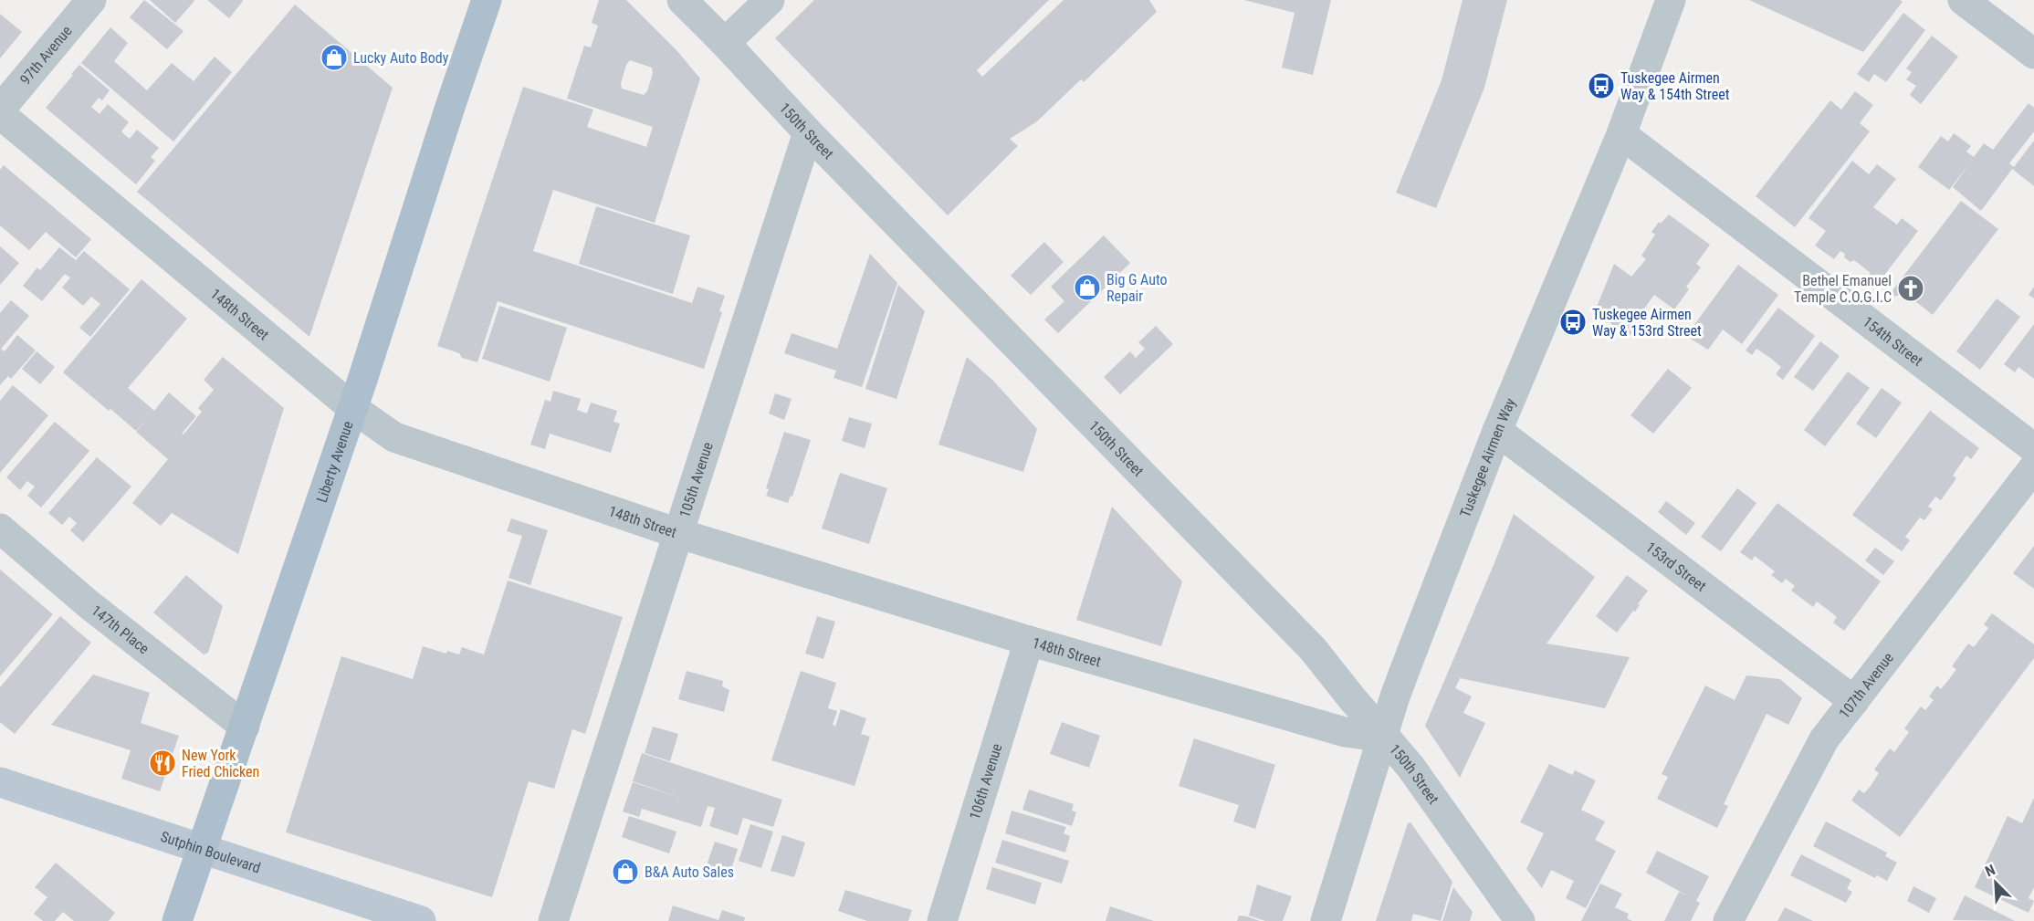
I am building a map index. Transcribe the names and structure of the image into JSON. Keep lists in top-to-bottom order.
{
  "streets": {
    "main road": ["Liberty Avenue", "Sutphin Boulevard"],
    "street": [
      "97th Avenue",
      "150th Street",
      "148th Street",
      "154th Street",
      "Tuskegee Airmen Way",
      "105th Avenue",
      "153rd Street",
      "147th Place",
      "107th Avenue",
      "106th Avenue"
    ]
  },
  "crossings": [
    ["150th Street", "148th Street"],
    ["150th Street", "Tuskegee Airmen Way"],
    ["150th Street", "105th Avenue"],
    ["148th Street", "Tuskegee Airmen Way"],
    ["148th Street", "Liberty Avenue"],
    ["148th Street", "105th Avenue"],
    ["148th Street", "106th Avenue"],
    ["154th Street", "Tuskegee Airmen Way"],
    ["Tuskegee Airmen Way", "153rd Street"],
    ["Liberty Avenue", "147th Place"],
    ["Liberty Avenue", "Sutphin Boulevard"],
    ["153rd Street", "107th Avenue"]
  ],
  "places": {
    "shop": ["Lucky Auto Body", "Big G Auto Repair", "B&A Auto Sales"],
    "bus stop": ["Tuskegee Airmen Way & 154th Street", "Tuskegee Airmen Way & 153rd Street"],
    "church": ["Bethel Emanuel Temple C.O.G.I.C"],
    "restaurant": ["New York Fried Chicken"]
  },
  "north": "top left"
}
